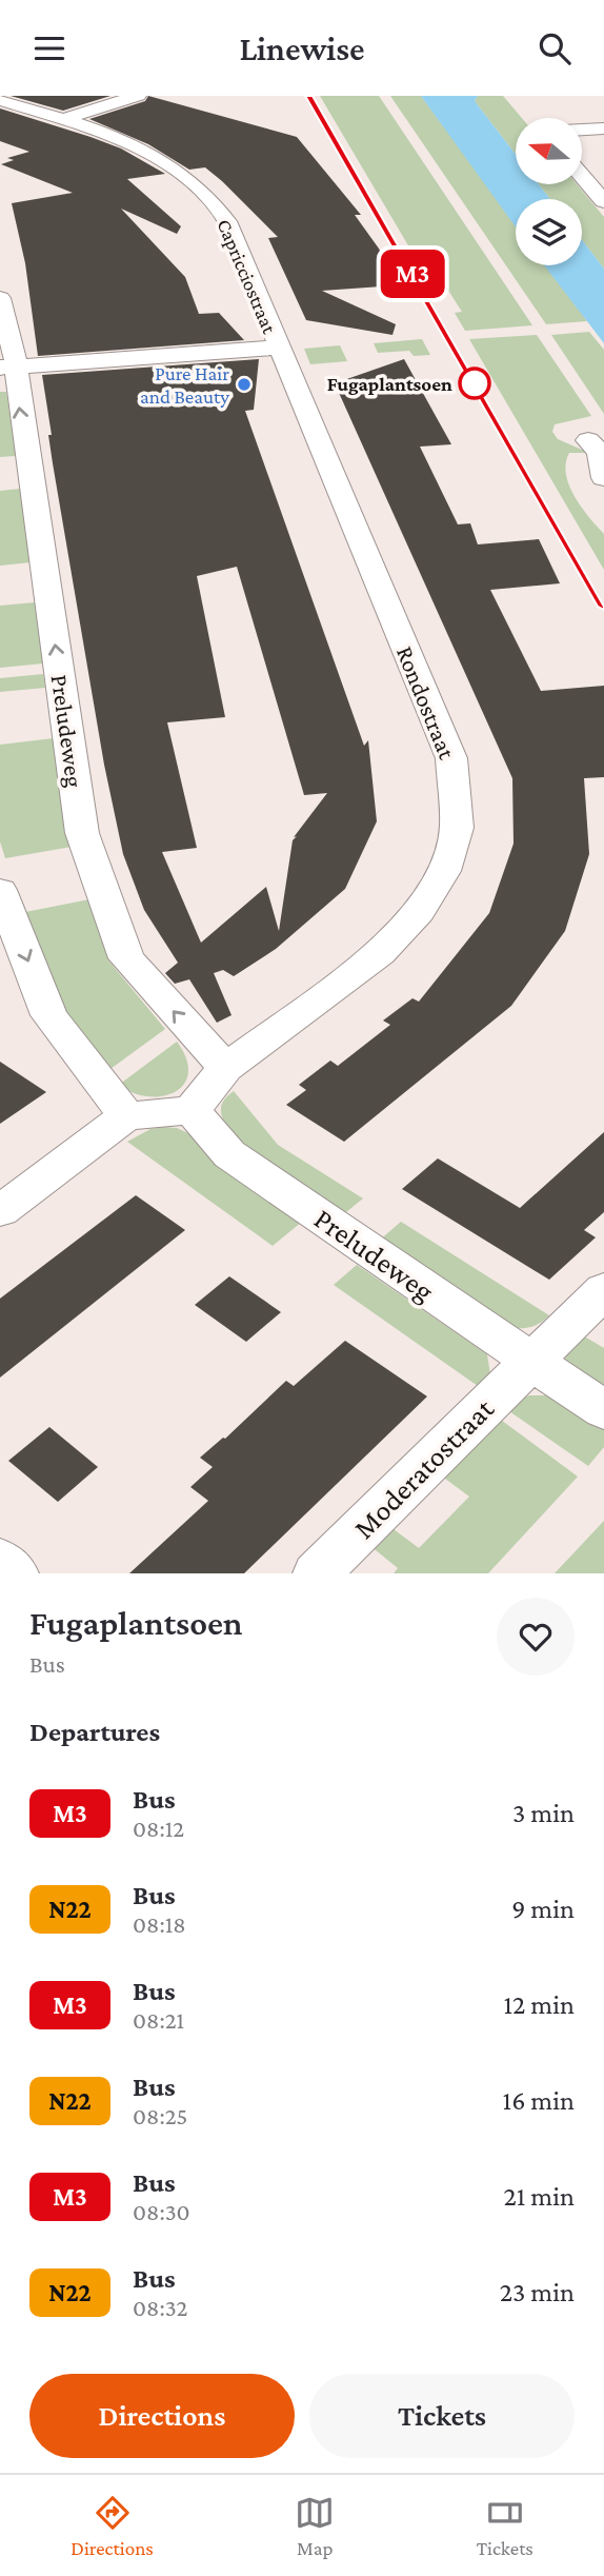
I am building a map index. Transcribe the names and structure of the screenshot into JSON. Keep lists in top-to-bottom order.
{
  "streets": {
    "street": [
      "Capricciostraat",
      "Rondostraat",
      "Preludeweg",
      "Moderatostraat"
    ]
  },
  "crossings": [
    ["Capricciostraat", "Rondostraat"],
    ["Rondostraat", "Preludeweg"],
    ["Preludeweg", "Moderatostraat"]
  ],
  "places": ["Fugaplantsoen", "Pure Hair and Beauty"],
  "lines": ["bus line M3"],
  "north": "left",
  "page": {
    "header": "Linewise",
    "on_map": "M3",
    "heading": [
      ["Fugaplantsoen", "Bus"],
      "Departures"
    ],
    "list": [
      {
        "mark": "M3",
        "name": "Bus",
        "note": "08:12",
        "value": "3 min"
      },
      {
        "mark": "N22",
        "name": "Bus",
        "note": "08:18",
        "value": "9 min"
      },
      {
        "mark": "M3",
        "name": "Bus",
        "note": "08:21",
        "value": "12 min"
      },
      {
        "mark": "N22",
        "name": "Bus",
        "note": "08:25",
        "value": "16 min"
      },
      {
        "mark": "M3",
        "name": "Bus",
        "note": "08:30",
        "value": "21 min"
      },
      {
        "mark": "N22",
        "name": "Bus",
        "note": "08:32",
        "value": "23 min"
      }
    ],
    "buttons": ["Directions", "Tickets"],
    "tabs": ["Directions", "Map", "Tickets"]
  }
}
